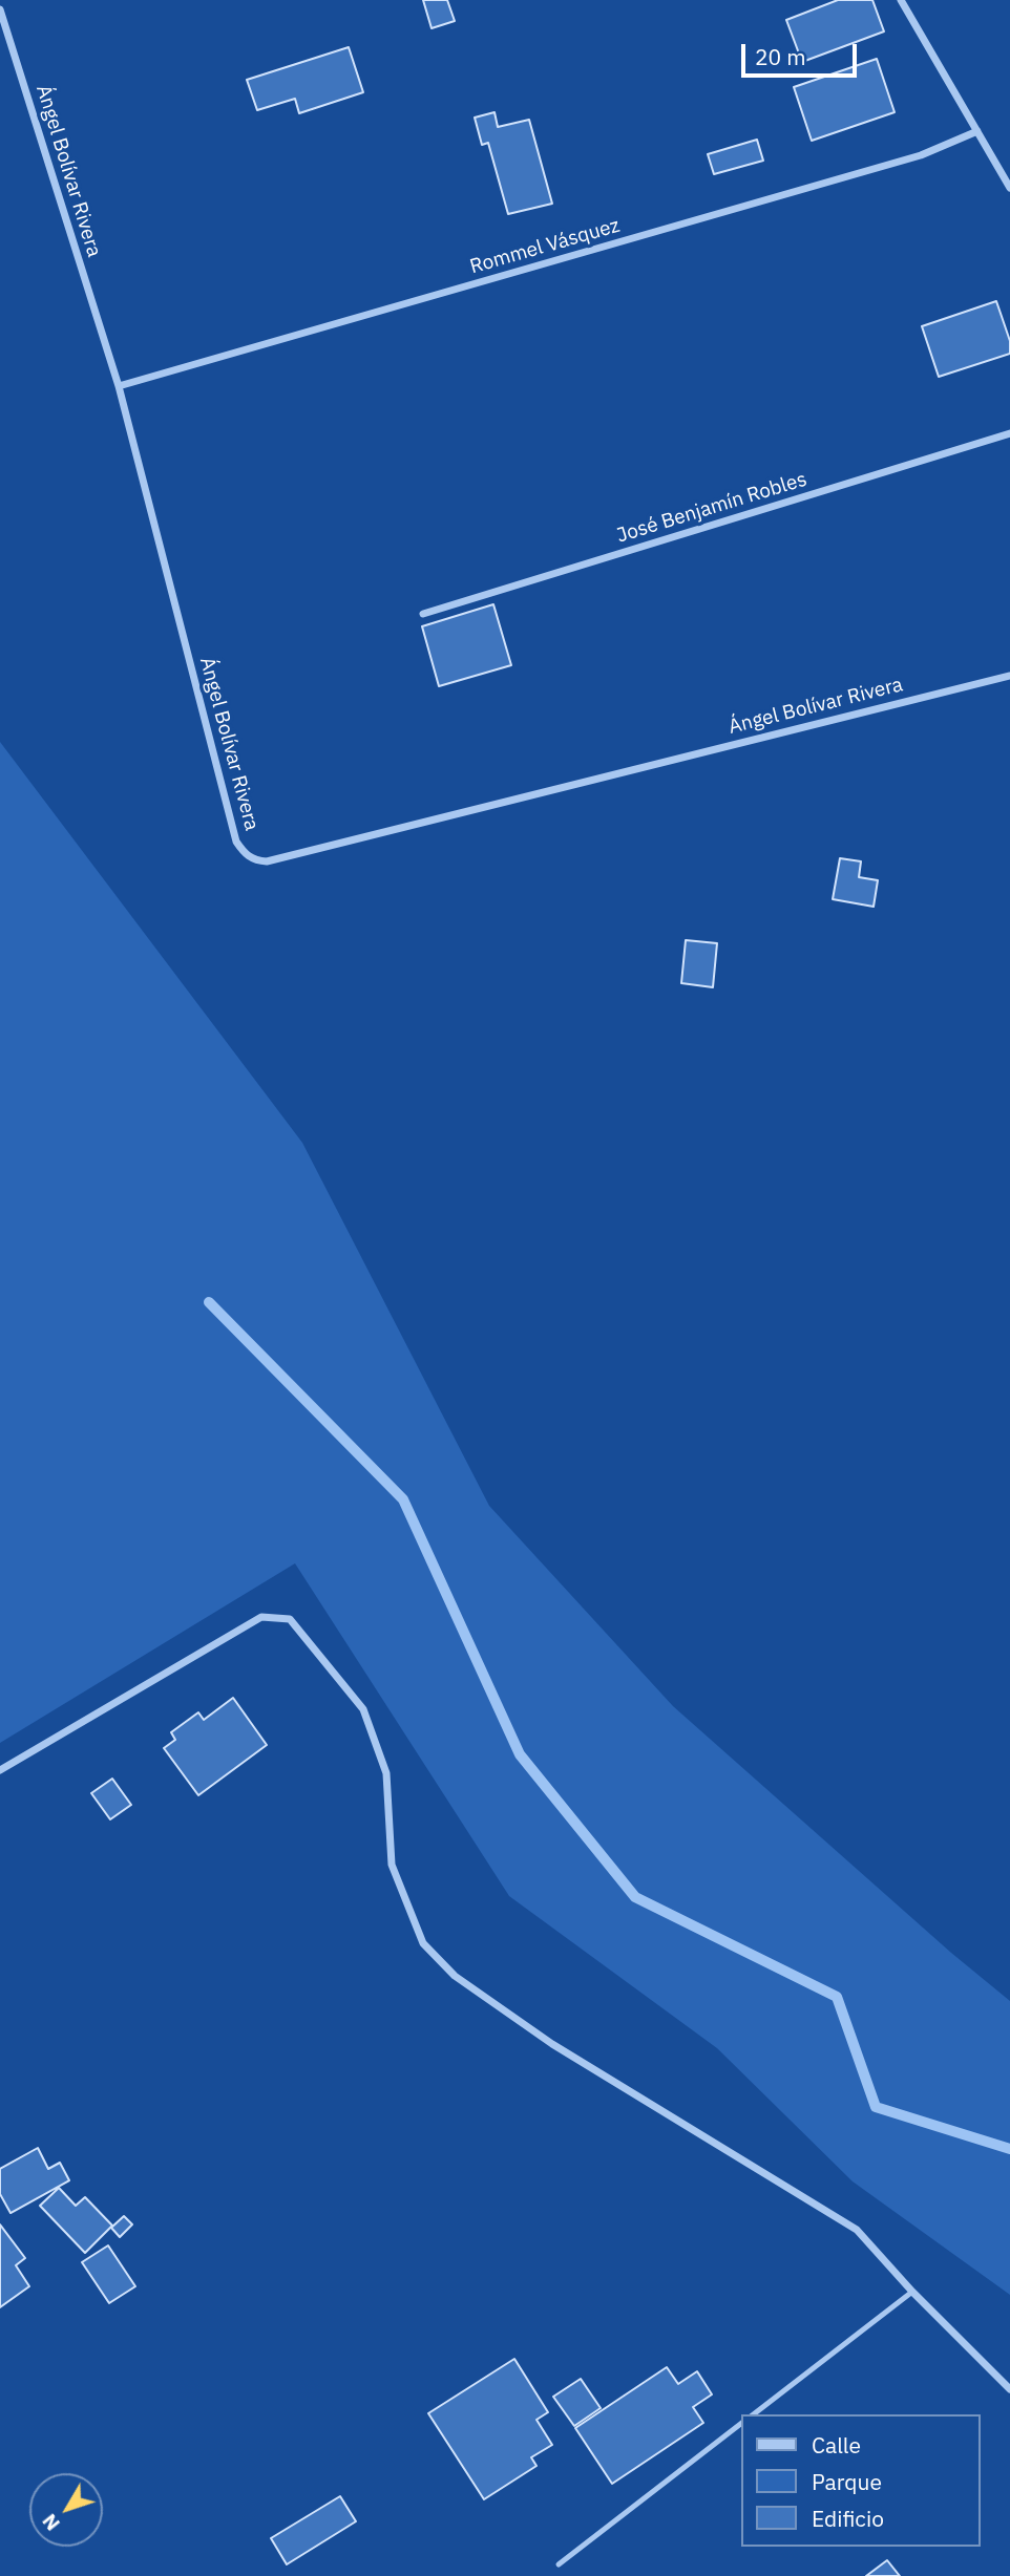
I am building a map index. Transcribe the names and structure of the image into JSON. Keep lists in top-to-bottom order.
{
  "streets": {
    "street": ["Ángel Bolívar Rivera", "Rommel Vásquez", "José Benjamín Robles"]
  },
  "crossings": [
    ["Ángel Bolívar Rivera", "Rommel Vásquez"]
  ],
  "legend": ["Calle", "Parque", "Edificio"],
  "scale_bar": "20 m",
  "north": "bottom left"
}
